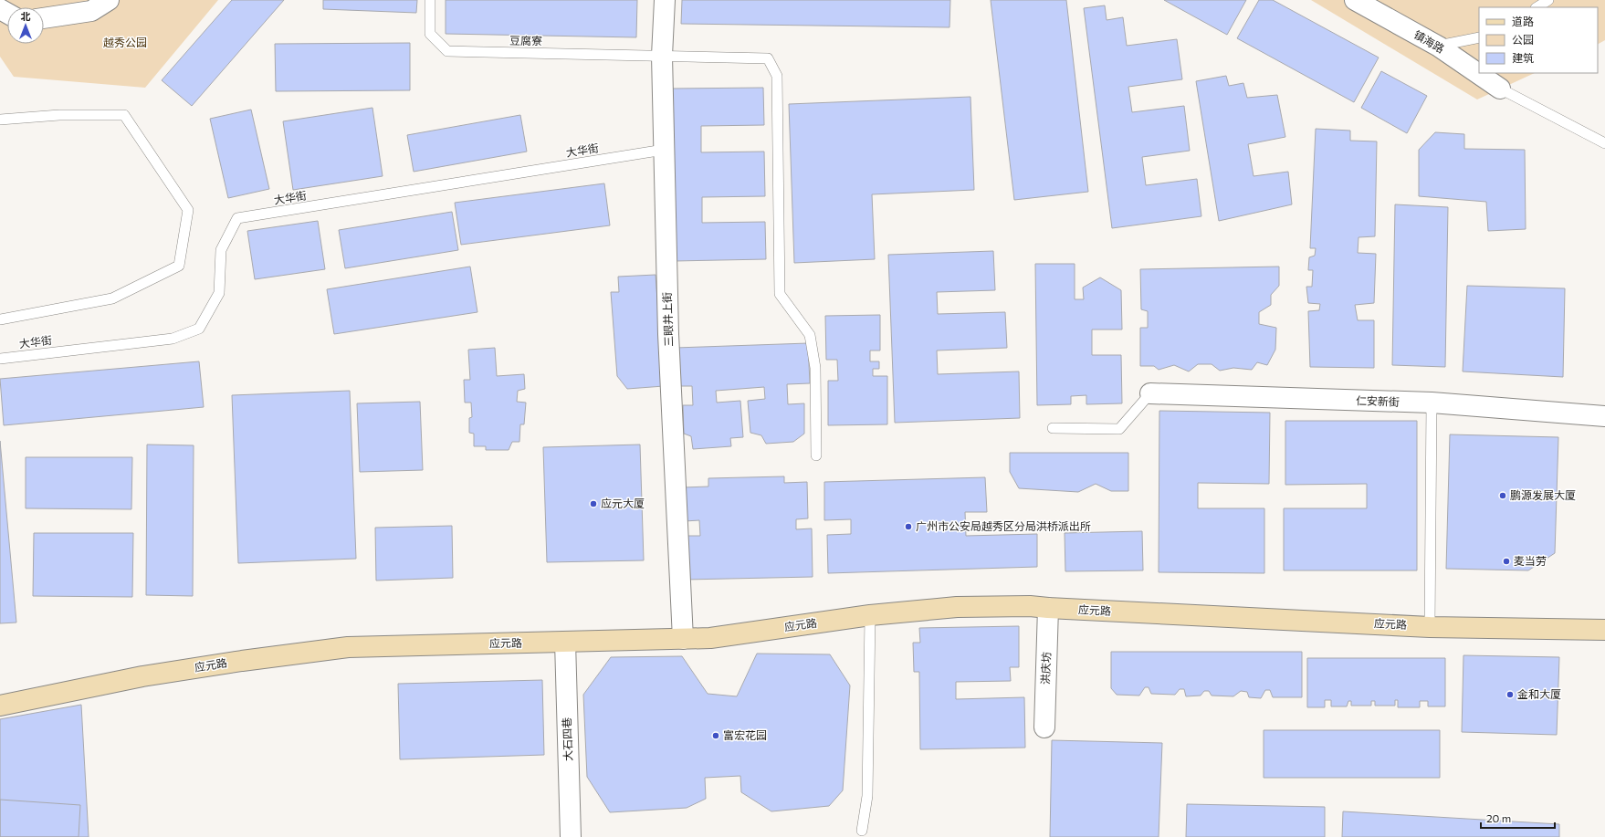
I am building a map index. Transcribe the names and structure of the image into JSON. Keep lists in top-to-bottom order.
{
  "streets": {
    "street": [
      "镇海路",
      "三眼井上街",
      "仁安新街",
      "应元路",
      "洪庆坊",
      "大石四巷"
    ],
    "lane": ["豆腐寮", "大华街"]
  },
  "crossings": [
    ["豆腐寮", "三眼井上街"],
    ["大华街", "三眼井上街"],
    ["三眼井上街", "应元路"],
    ["应元路", "洪庆坊"],
    ["应元路", "大石四巷"]
  ],
  "parks": ["越秀公园"],
  "places": [
    "鹏源发展大厦",
    "应元大厦",
    "广州市公安局越秀区分局洪桥派出所",
    "麦当劳",
    "金和大厦",
    "富宏花园"
  ],
  "legend": ["道路", "公园", "建筑"],
  "scale_bar": "20 m",
  "north": "top"
}
